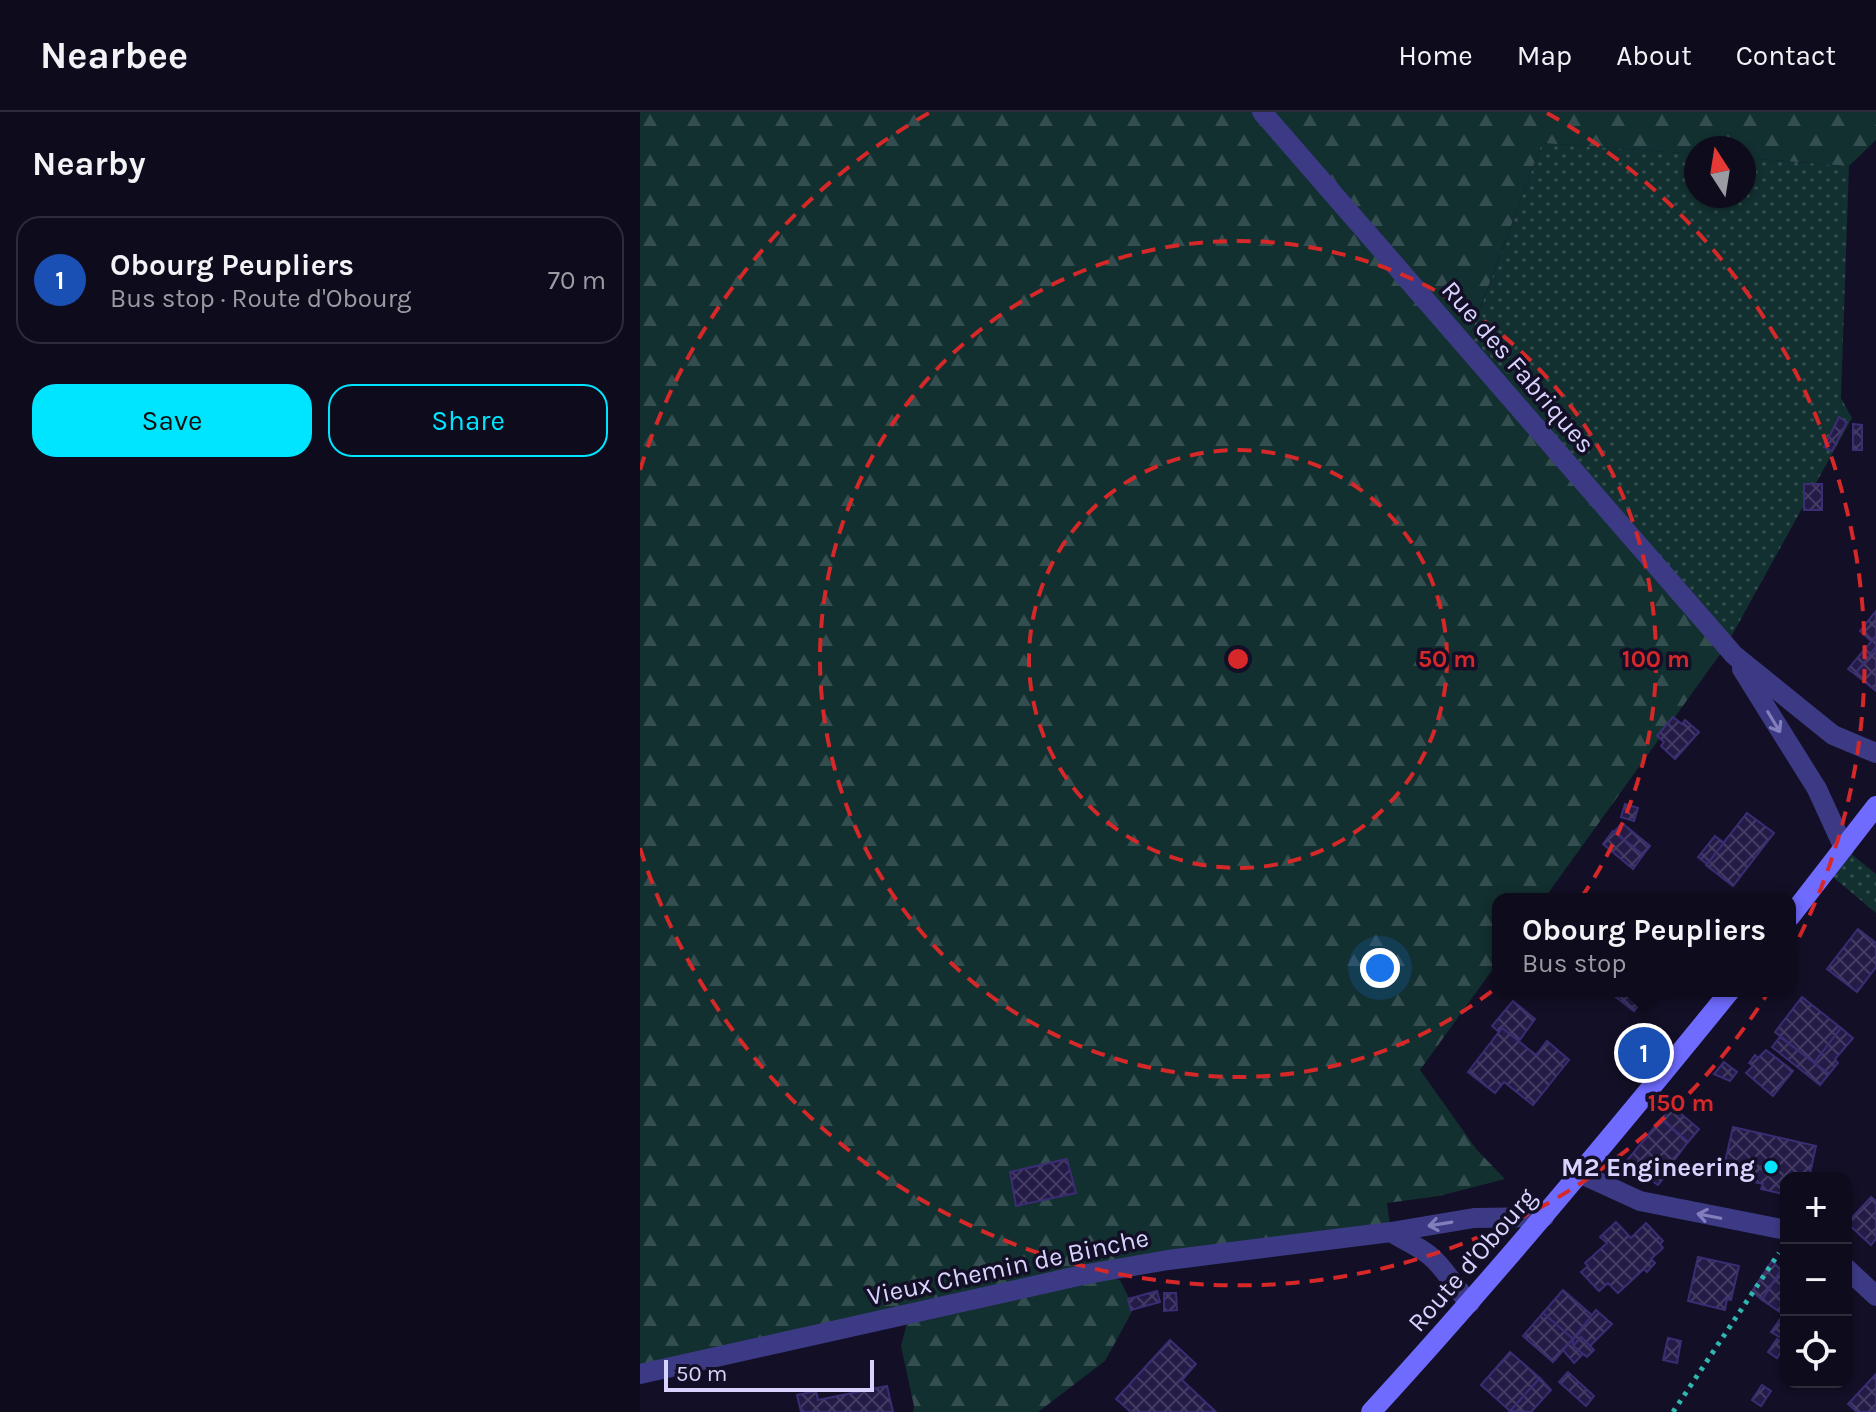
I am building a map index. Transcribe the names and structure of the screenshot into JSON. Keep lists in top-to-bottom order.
{
  "streets": {
    "main road": ["Route d'Obourg"],
    "street": ["Rue des Fabriques", "Vieux Chemin de Binche"]
  },
  "crossings": [
    ["Route d'Obourg", "Vieux Chemin de Binche"]
  ],
  "places": ["M2 Engineering"],
  "scale_bar": "50 m",
  "north": "top",
  "page": {
    "header": "Nearbee",
    "nav": [
      "Home",
      "Map",
      "About",
      "Contact"
    ],
    "heading": "Nearby",
    "list": [
      {
        "mark": "1",
        "name": "Obourg Peupliers",
        "note": "Bus stop · Route d'Obourg",
        "value": "70 m"
      }
    ],
    "buttons": ["Save", "Share"],
    "popup": ["Obourg Peupliers", "Bus stop"],
    "pins": "1",
    "map_buttons": ["+", "−"],
    "scale": "50 m"
  },
  "rings": ["50 m", "100 m", "150 m"]
}
